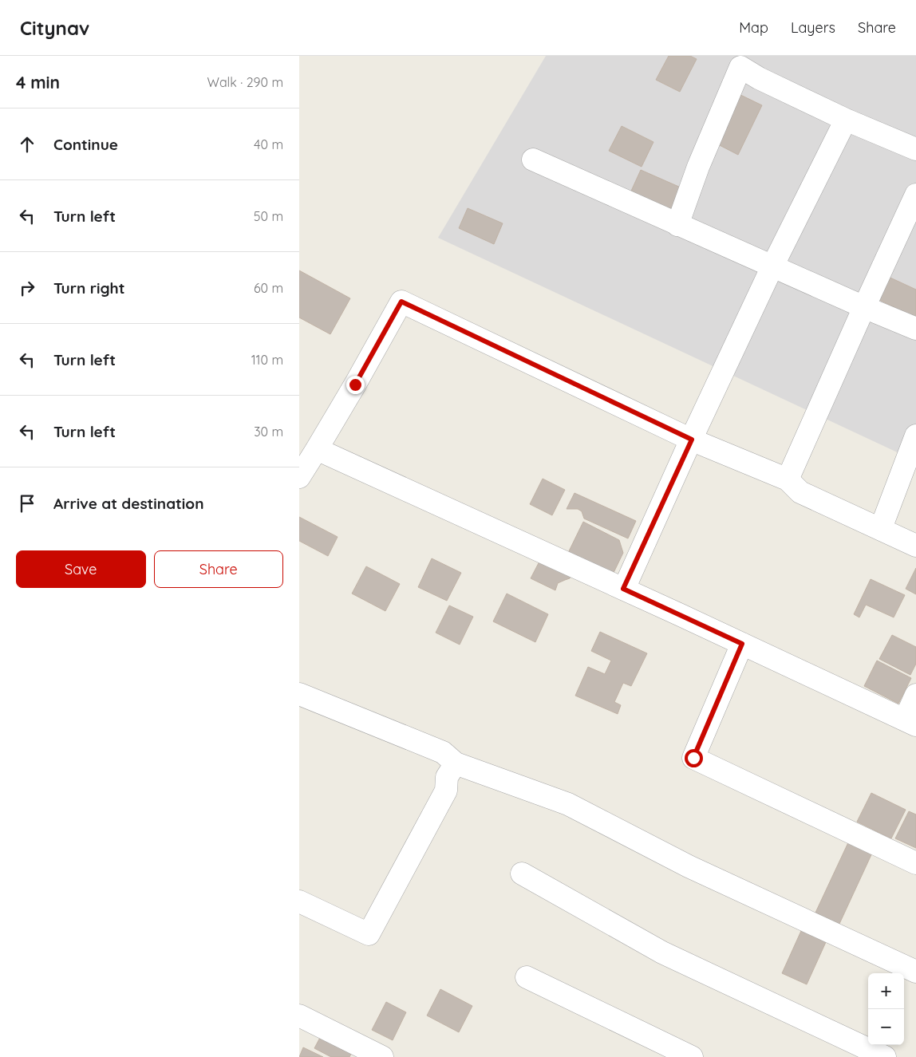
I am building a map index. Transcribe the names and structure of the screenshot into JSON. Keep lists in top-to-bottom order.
{
  "page": {
    "header": "Citynav",
    "nav": ["Map", "Layers", "Share"],
    "heading": ["4 min", "Walk · 290 m"],
    "list": [
      ["Continue", "40 m"],
      ["Turn left", "50 m"],
      ["Turn right", "60 m"],
      ["Turn left", "110 m"],
      ["Turn left", "30 m"],
      "Arrive at destination"
    ],
    "buttons": ["Save", "Share"],
    "map_buttons": ["+", "−"]
  }
}
